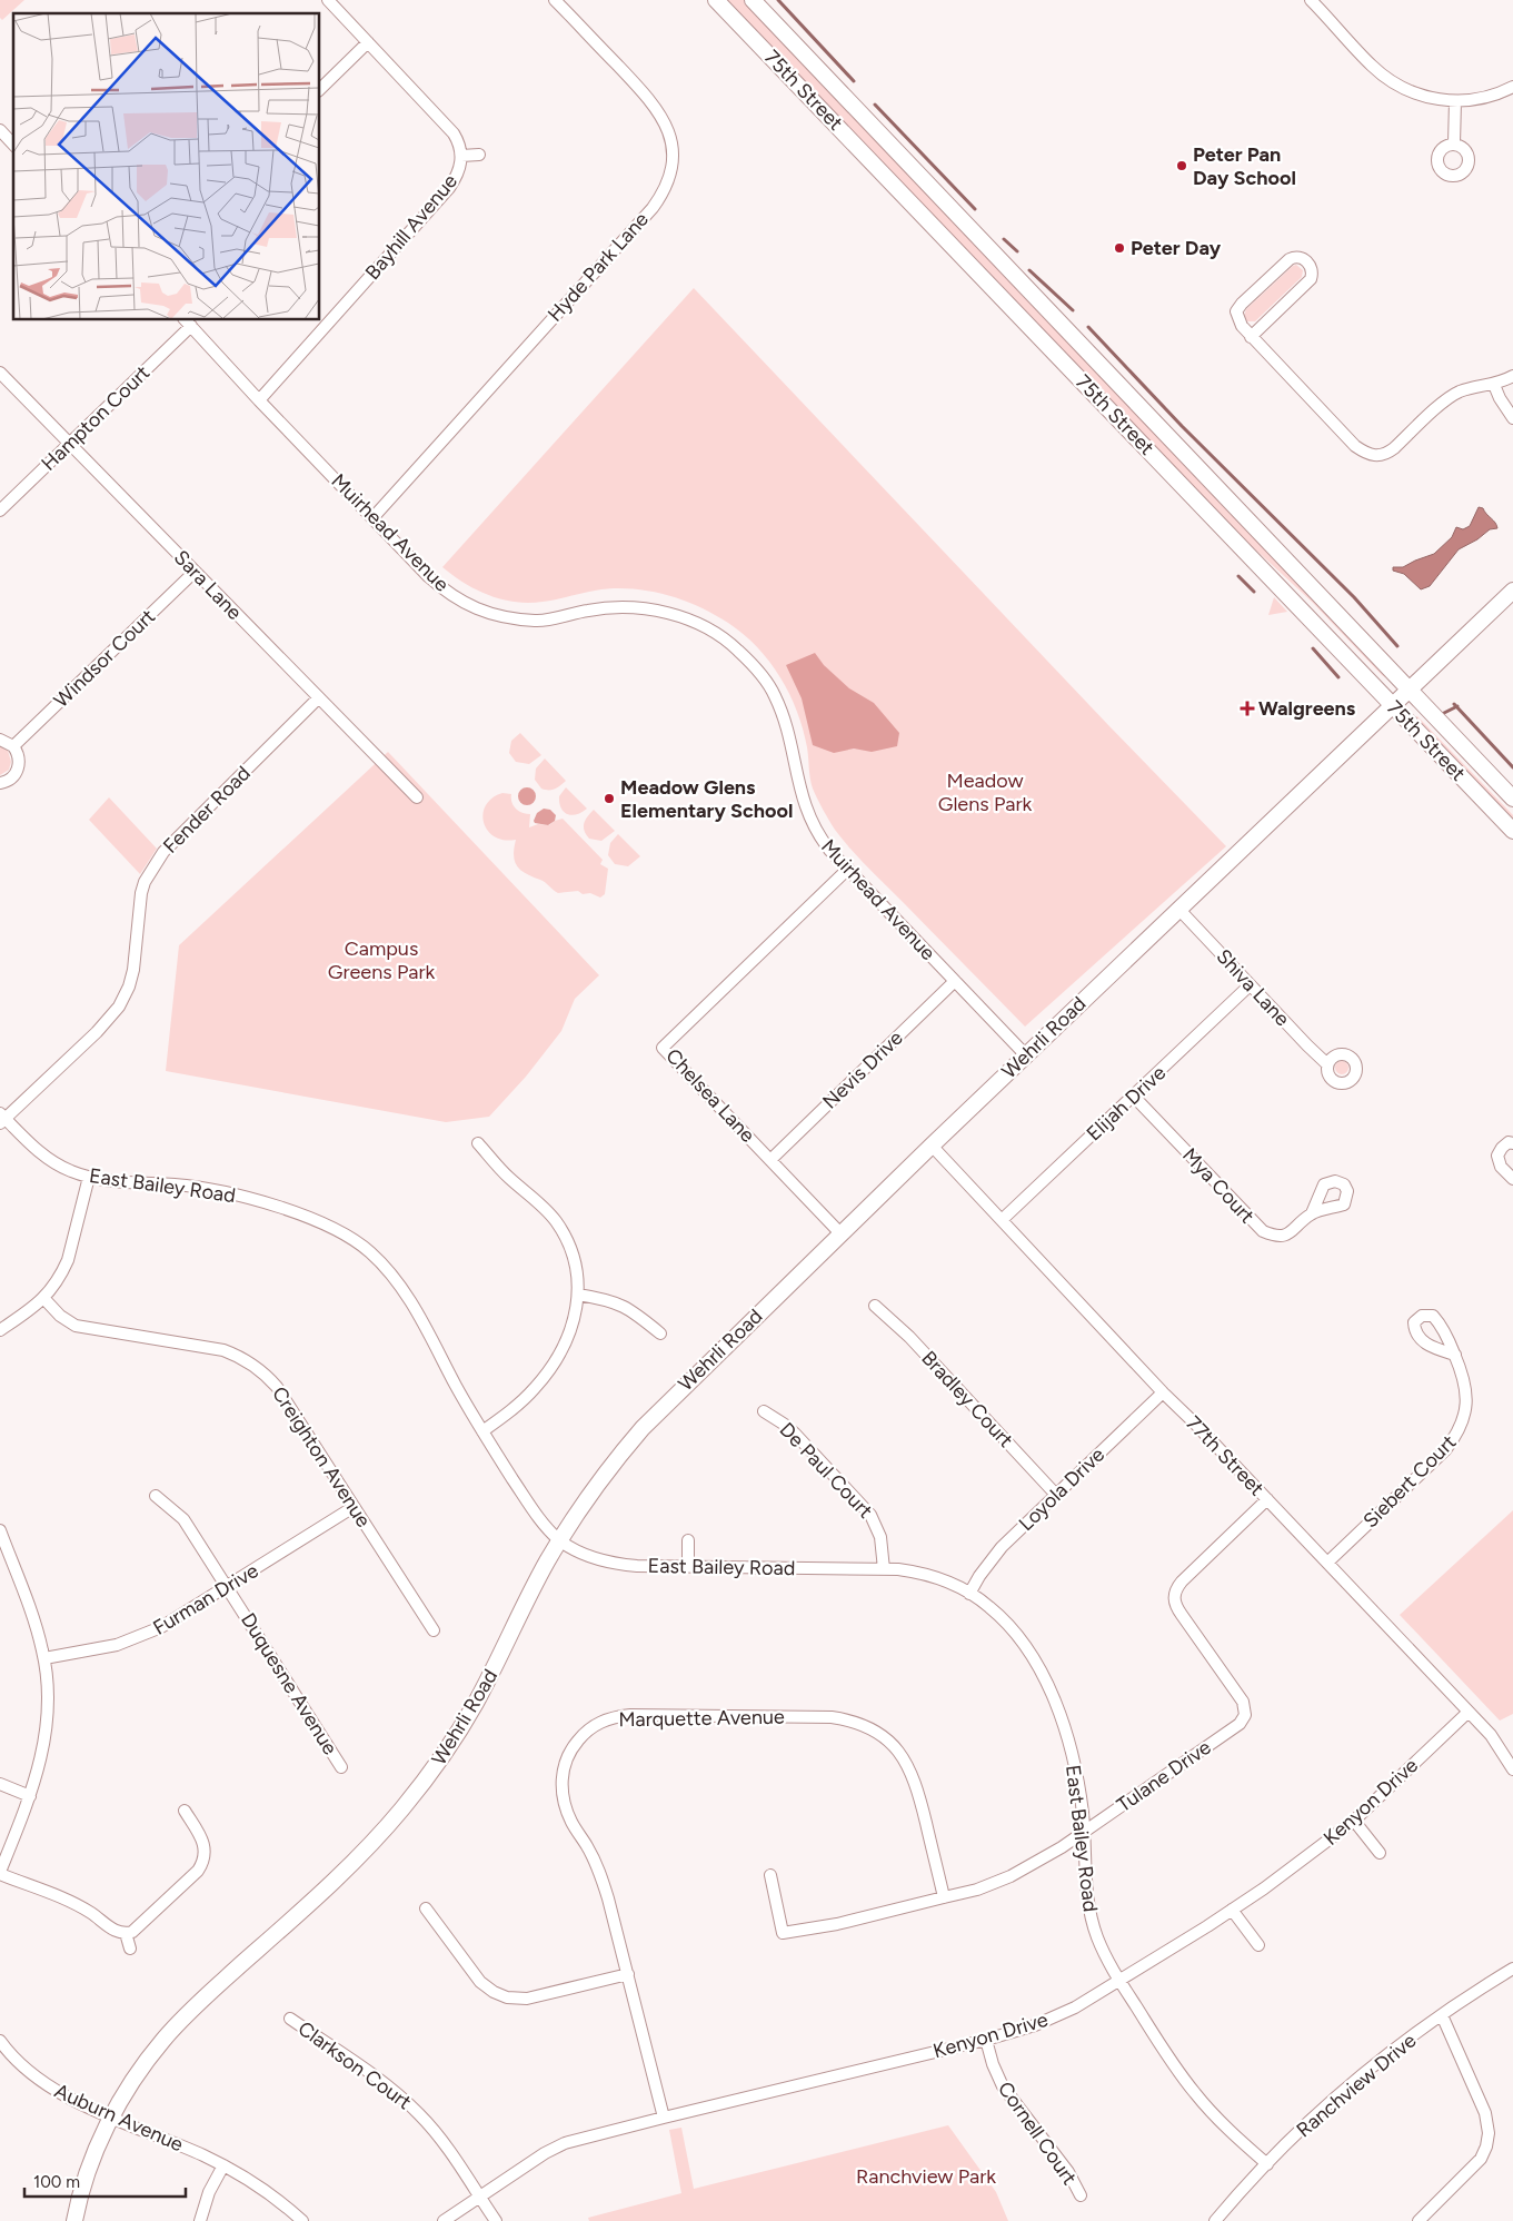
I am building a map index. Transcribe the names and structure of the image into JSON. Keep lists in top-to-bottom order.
{
  "streets": {
    "main road": ["75th Street", "Wehrli Road"],
    "street": [
      "Bayhill Avenue",
      "Hyde Park Lane",
      "Hampton Court",
      "Muirhead Avenue",
      "Sara Lane",
      "Windsor Court",
      "Fender Road",
      "Shiva Lane",
      "Nevis Drive",
      "Chelsea Lane",
      "Elijah Drive",
      "East Bailey Road",
      "Mya Court",
      "Bradley Court",
      "77th Street",
      "Creighton Avenue",
      "De Paul Court",
      "Siebert Court",
      "Loyola Drive",
      "Furman Drive",
      "Duquesne Avenue",
      "Marquette Avenue",
      "Tulane Drive",
      "Kenyon Drive",
      "Clarkson Court",
      "Ranchview Drive",
      "Auburn Avenue",
      "Cornell Court"
    ]
  },
  "crossings": [
    ["75th Street", "Wehrli Road"],
    ["Bayhill Avenue", "Muirhead Avenue"],
    ["Hyde Park Lane", "Muirhead Avenue"],
    ["Hampton Court", "Muirhead Avenue"],
    ["Hampton Court", "Sara Lane"],
    ["Muirhead Avenue", "Wehrli Road"],
    ["Muirhead Avenue", "Nevis Drive"],
    ["Muirhead Avenue", "Chelsea Lane"],
    ["Sara Lane", "Windsor Court"],
    ["Sara Lane", "Fender Road"],
    ["Fender Road", "East Bailey Road"],
    ["Shiva Lane", "Wehrli Road"],
    ["Shiva Lane", "Elijah Drive"],
    ["Wehrli Road", "Chelsea Lane"],
    ["Wehrli Road", "East Bailey Road"],
    ["Wehrli Road", "77th Street"],
    ["Wehrli Road", "Auburn Avenue"],
    ["Nevis Drive", "Chelsea Lane"],
    ["Elijah Drive", "Mya Court"],
    ["Elijah Drive", "77th Street"],
    ["East Bailey Road", "De Paul Court"],
    ["East Bailey Road", "Loyola Drive"],
    ["East Bailey Road", "Tulane Drive"],
    ["East Bailey Road", "Kenyon Drive"],
    ["East Bailey Road", "Ranchview Drive"],
    ["Bradley Court", "Loyola Drive"],
    ["77th Street", "Siebert Court"],
    ["77th Street", "Loyola Drive"],
    ["77th Street", "Tulane Drive"],
    ["77th Street", "Kenyon Drive"],
    ["Creighton Avenue", "Furman Drive"],
    ["Furman Drive", "Duquesne Avenue"],
    ["Marquette Avenue", "Tulane Drive"],
    ["Marquette Avenue", "Kenyon Drive"],
    ["Kenyon Drive", "Clarkson Court"],
    ["Kenyon Drive", "Cornell Court"]
  ],
  "parks": ["Meadow Glens Park", "Campus Greens Park", "Ranchview Park"],
  "places": {
    "other": ["Peter Pan Day School", "Peter Day", "Meadow Glens Elementary School"],
    "health": ["Walgreens"]
  },
  "scale_bar": "100 m"
}
